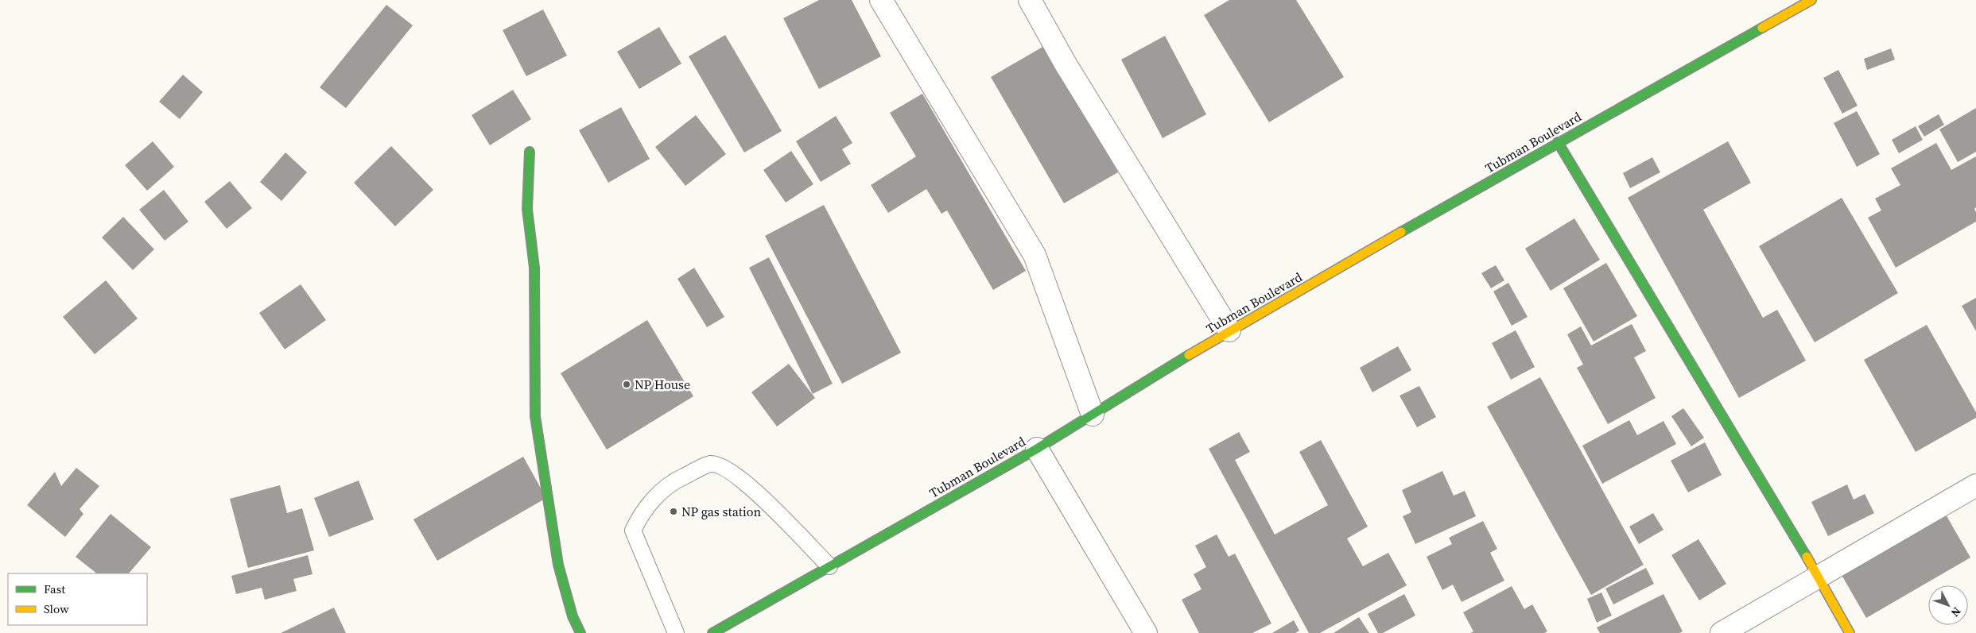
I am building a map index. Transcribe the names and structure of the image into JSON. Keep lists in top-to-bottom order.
{
  "streets": {
    "main road": ["Tubman Boulevard"]
  },
  "places": ["NP House", "NP gas station"],
  "legend": ["Fast", "Slow"],
  "north": "bottom right"
}
